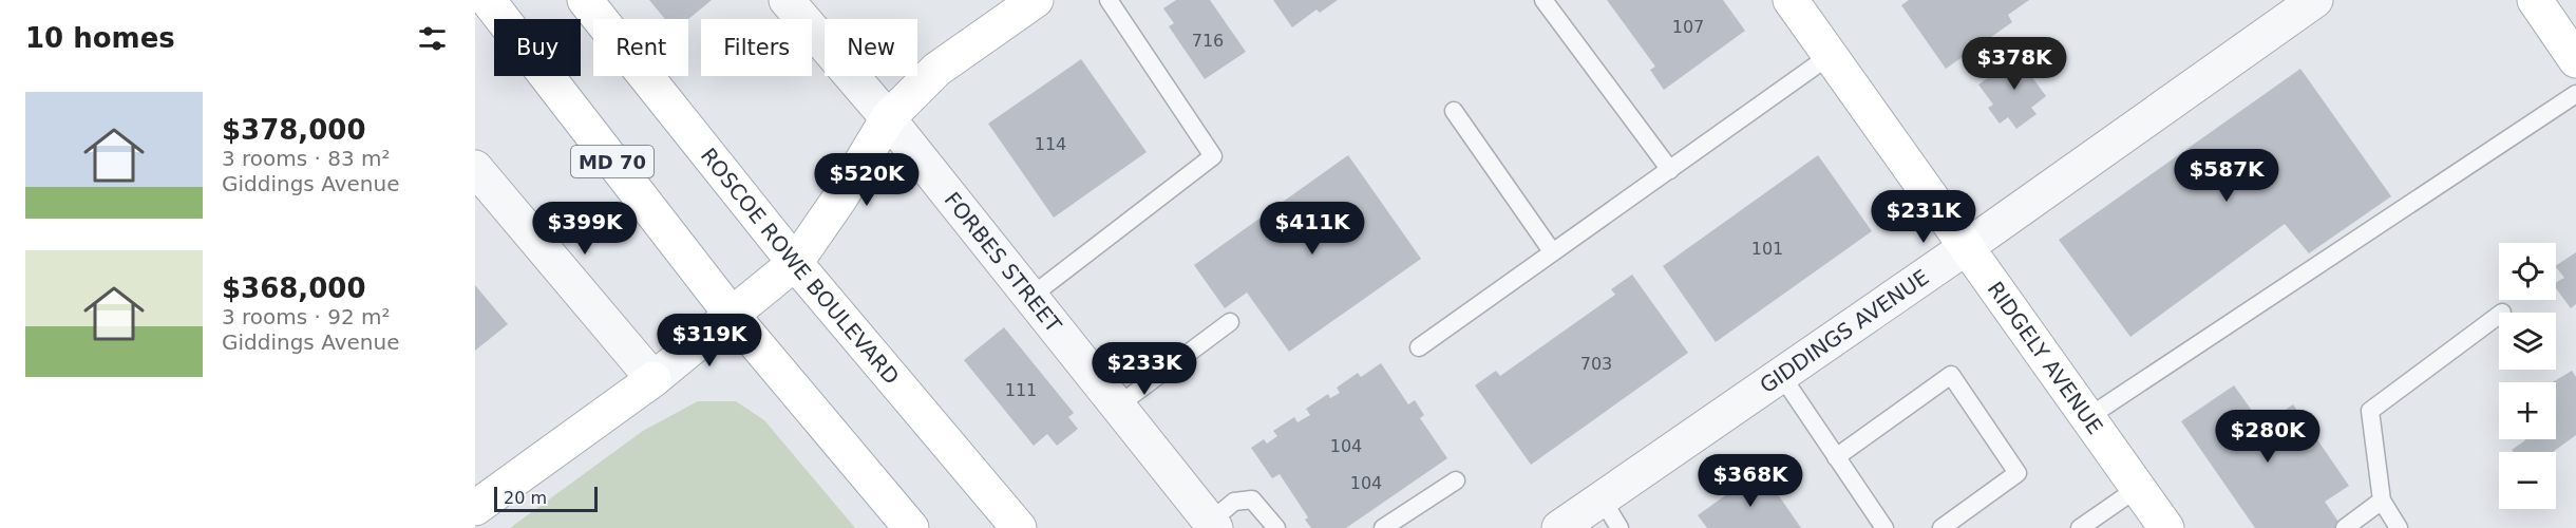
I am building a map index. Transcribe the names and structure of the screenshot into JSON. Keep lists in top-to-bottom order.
{
  "streets": {
    "main road": ["MD 70", "ROSCOE ROWE BOULEVARD", "RIDGELY AVENUE"],
    "street": ["FORBES STREET", "GIDDINGS AVENUE"]
  },
  "crossings": [
    ["GIDDINGS AVENUE", "RIDGELY AVENUE"]
  ],
  "house_numbers": [
    "107",
    "716",
    "114",
    "101",
    "703",
    "111",
    "104",
    "104"
  ],
  "scale_bar": "20 m",
  "page": {
    "heading": "10 homes",
    "chip": [
      "Buy",
      "Rent",
      "Filters",
      "New"
    ],
    "price": [
      "$378K",
      "$587K",
      "$520K",
      "$231K",
      "$399K",
      "$411K",
      "$319K",
      "$233K",
      "$280K",
      "$368K"
    ],
    "list": [
      {
        "name": "$378,000",
        "note": "3 rooms · 83 m² · Giddings Avenue"
      },
      {
        "name": "$368,000",
        "note": "3 rooms · 92 m² · Giddings Avenue"
      }
    ],
    "map_buttons": ["+", "−"],
    "scale": "20 m"
  }
}
